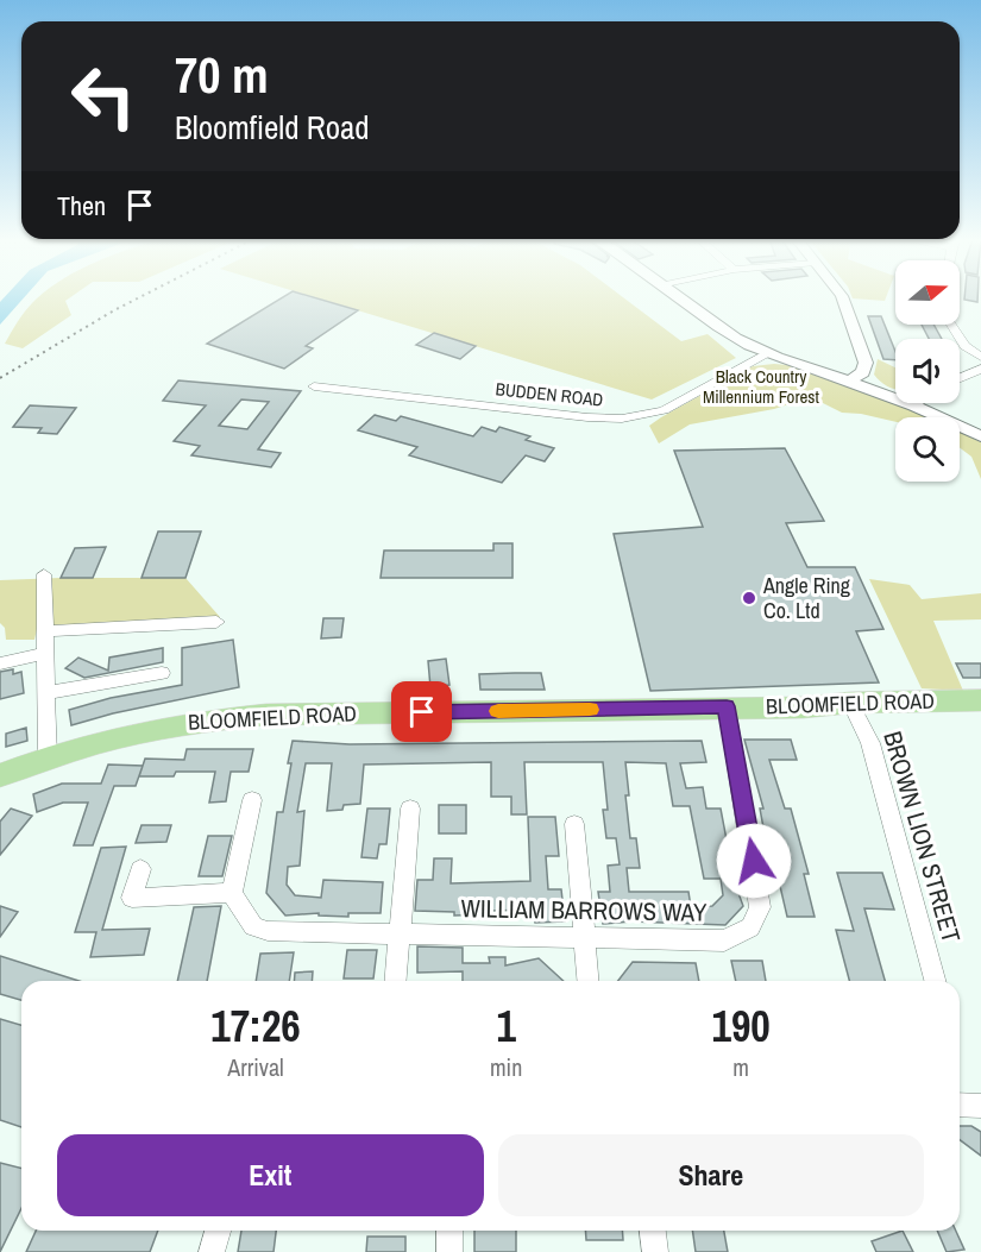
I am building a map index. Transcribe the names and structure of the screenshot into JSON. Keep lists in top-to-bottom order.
{
  "streets": {
    "main road": ["BLOOMFIELD ROAD"],
    "street": ["BUDDEN ROAD", "BROWN LION STREET", "WILLIAM BARROWS WAY"]
  },
  "crossings": [
    ["BLOOMFIELD ROAD", "BROWN LION STREET"],
    ["BLOOMFIELD ROAD", "WILLIAM BARROWS WAY"]
  ],
  "parks": ["Black Country Millennium Forest"],
  "places": ["Angle Ring Co. Ltd"],
  "north": "right",
  "page": {
    "turn": ["70 m", "Bloomfield Road"],
    "then": "Then",
    "eta": [
      "17:26",
      "Arrival",
      "1",
      "min",
      "190",
      "m"
    ],
    "buttons": ["Exit", "Share"]
  }
}
